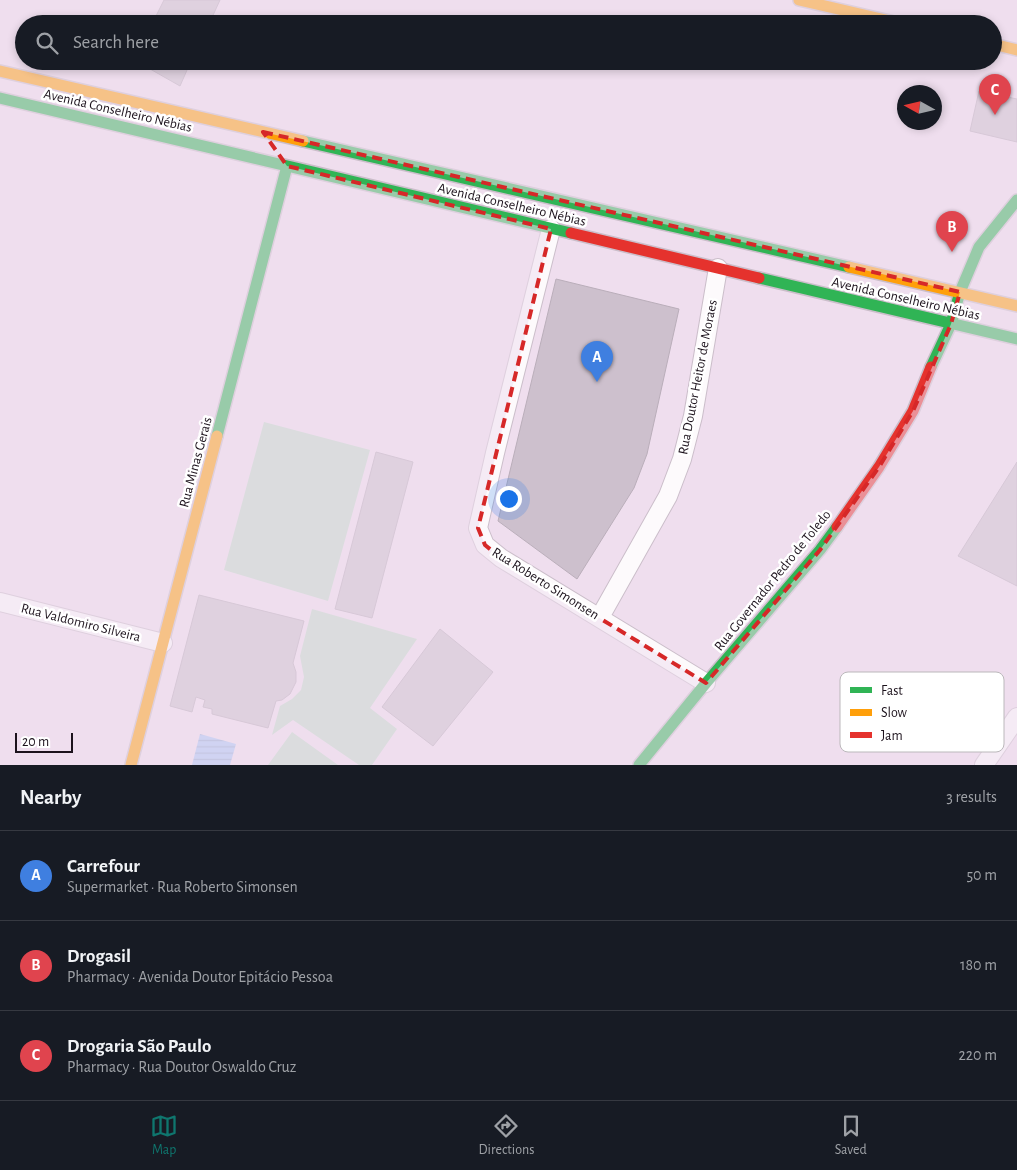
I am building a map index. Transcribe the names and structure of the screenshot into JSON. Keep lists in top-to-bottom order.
{
  "streets": {
    "main road": ["Avenida Conselheiro Nébias", "Rua Minas Gerais", "Rua Governador Pedro de Toledo"],
    "street": ["Rua Doutor Heitor de Moraes", "Rua Roberto Simonsen", "Rua Valdomiro Silveira"]
  },
  "crossings": [
    ["Avenida Conselheiro Nébias", "Rua Doutor Heitor de Moraes"],
    ["Avenida Conselheiro Nébias", "Rua Minas Gerais"],
    ["Avenida Conselheiro Nébias", "Rua Governador Pedro de Toledo"],
    ["Avenida Conselheiro Nébias", "Rua Roberto Simonsen"],
    ["Rua Doutor Heitor de Moraes", "Rua Roberto Simonsen"],
    ["Rua Minas Gerais", "Rua Valdomiro Silveira"],
    ["Rua Governador Pedro de Toledo", "Rua Roberto Simonsen"]
  ],
  "legend": ["Fast", "Slow", "Jam"],
  "scale_bar": "20 m",
  "north": "left",
  "page": {
    "search": "Search here",
    "pins": ["C", "B", "A"],
    "scale": "20 m",
    "heading": ["Nearby", "3 results"],
    "list": [
      {
        "mark": "A",
        "name": "Carrefour",
        "note": "Supermarket · Rua Roberto Simonsen",
        "value": "50 m"
      },
      {
        "mark": "B",
        "name": "Drogasil",
        "note": "Pharmacy · Avenida Doutor Epitácio Pessoa",
        "value": "180 m"
      },
      {
        "mark": "C",
        "name": "Drogaria São Paulo",
        "note": "Pharmacy · Rua Doutor Oswaldo Cruz",
        "value": "220 m"
      }
    ],
    "nav": ["Map", "Directions", "Saved"]
  }
}
